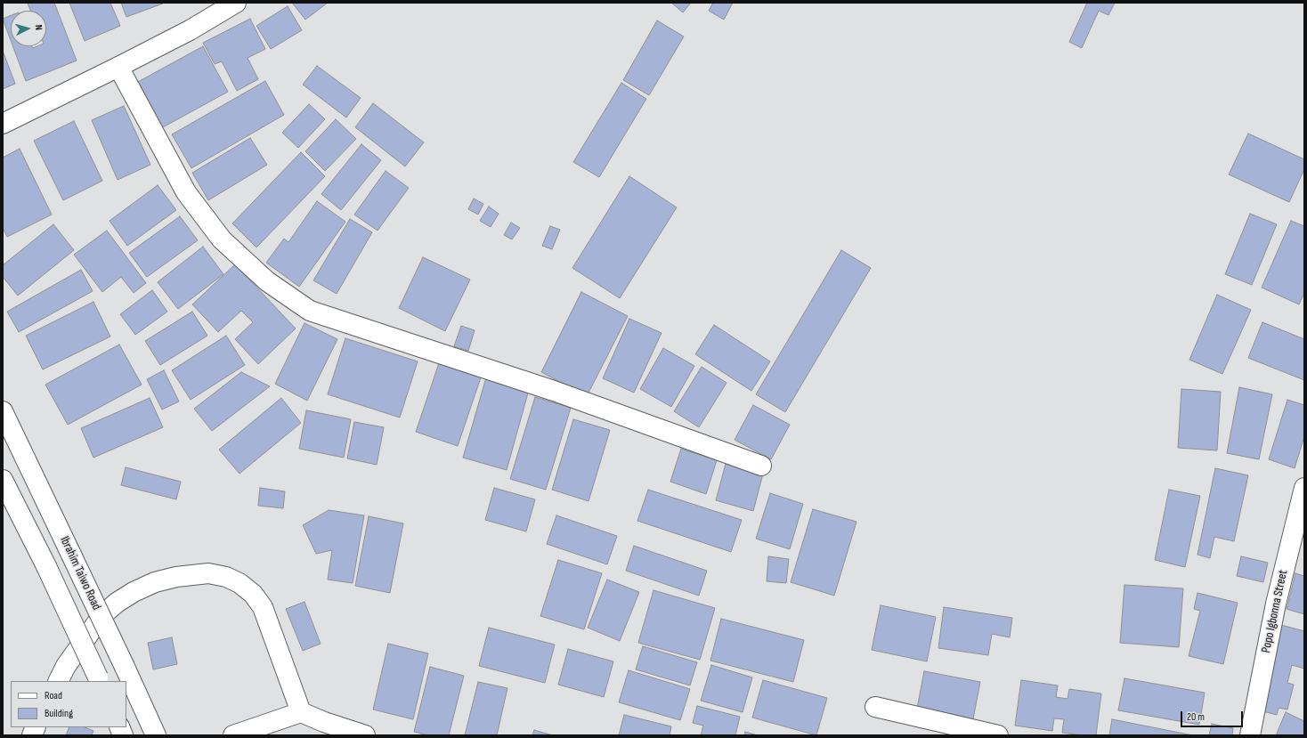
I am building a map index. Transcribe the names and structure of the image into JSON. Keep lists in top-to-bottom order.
{
  "streets": {
    "street": ["Ibrahim Taiwo Road", "Popo Igbonna Street"]
  },
  "legend": ["Road", "Building"],
  "scale_bar": "20 m",
  "north": "right"
}
